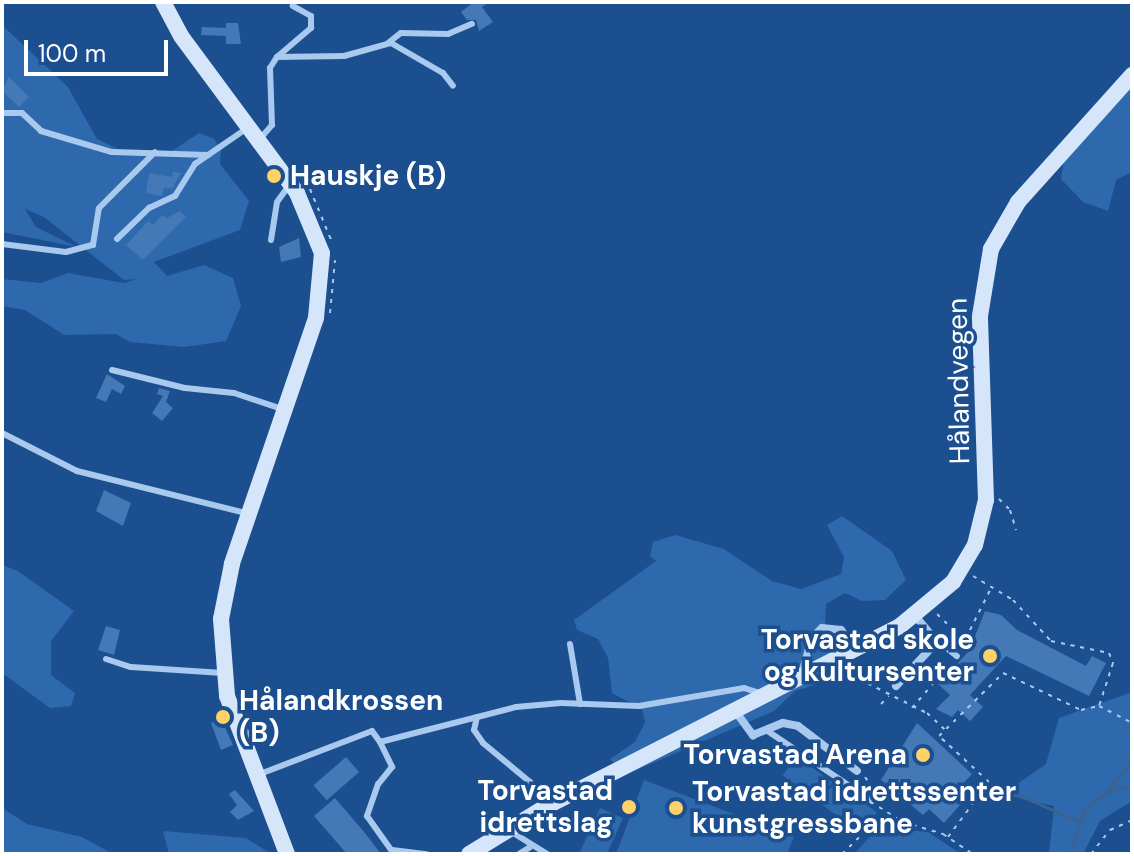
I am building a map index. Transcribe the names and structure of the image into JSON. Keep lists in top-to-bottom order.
{
  "streets": {
    "main road": ["Hålandvegen"]
  },
  "places": [
    "Hauskje (B)",
    "Torvastad skole og kultursenter",
    "Hålandkrossen (B)",
    "Torvastad Arena",
    "Torvastad idrettslag",
    "Torvastad idrettssenter kunstgressbane"
  ],
  "scale_bar": "100 m"
}
